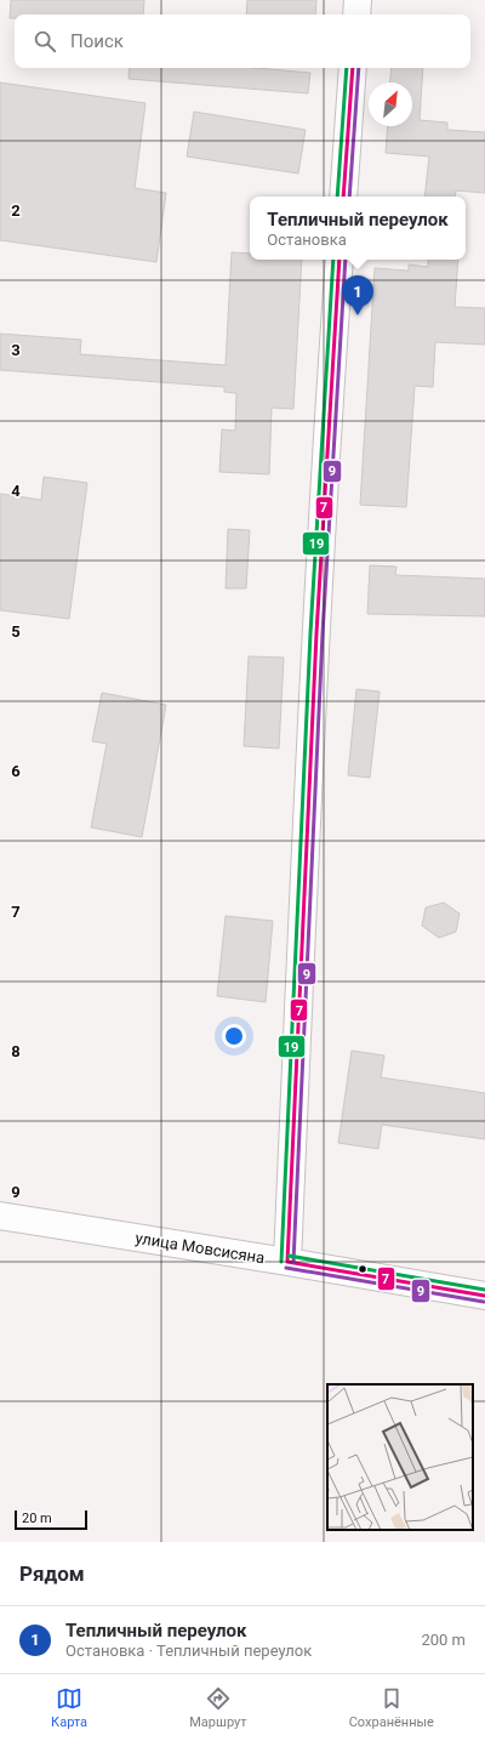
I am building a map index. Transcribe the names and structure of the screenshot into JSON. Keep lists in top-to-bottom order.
{
  "streets": {
    "street": ["улица Мовсисяна"]
  },
  "lines": ["transit line 7", "transit line 9", "transit line 19"],
  "scale_bar": "20 m",
  "north": "top right",
  "page": {
    "search": "Поиск",
    "popup": ["Тепличный переулок", "Остановка"],
    "pins": "1",
    "scale": "20 m",
    "heading": "Рядом",
    "list": [
      {
        "mark": "1",
        "name": "Тепличный переулок",
        "note": "Остановка · Тепличный переулок",
        "value": "200 m"
      }
    ],
    "nav": ["Карта", "Маршрут", "Сохранённые"]
  },
  "grid": {
    "rows": [
      "2",
      "3",
      "4",
      "5",
      "6",
      "7",
      "8",
      "9"
    ]
  }
}
